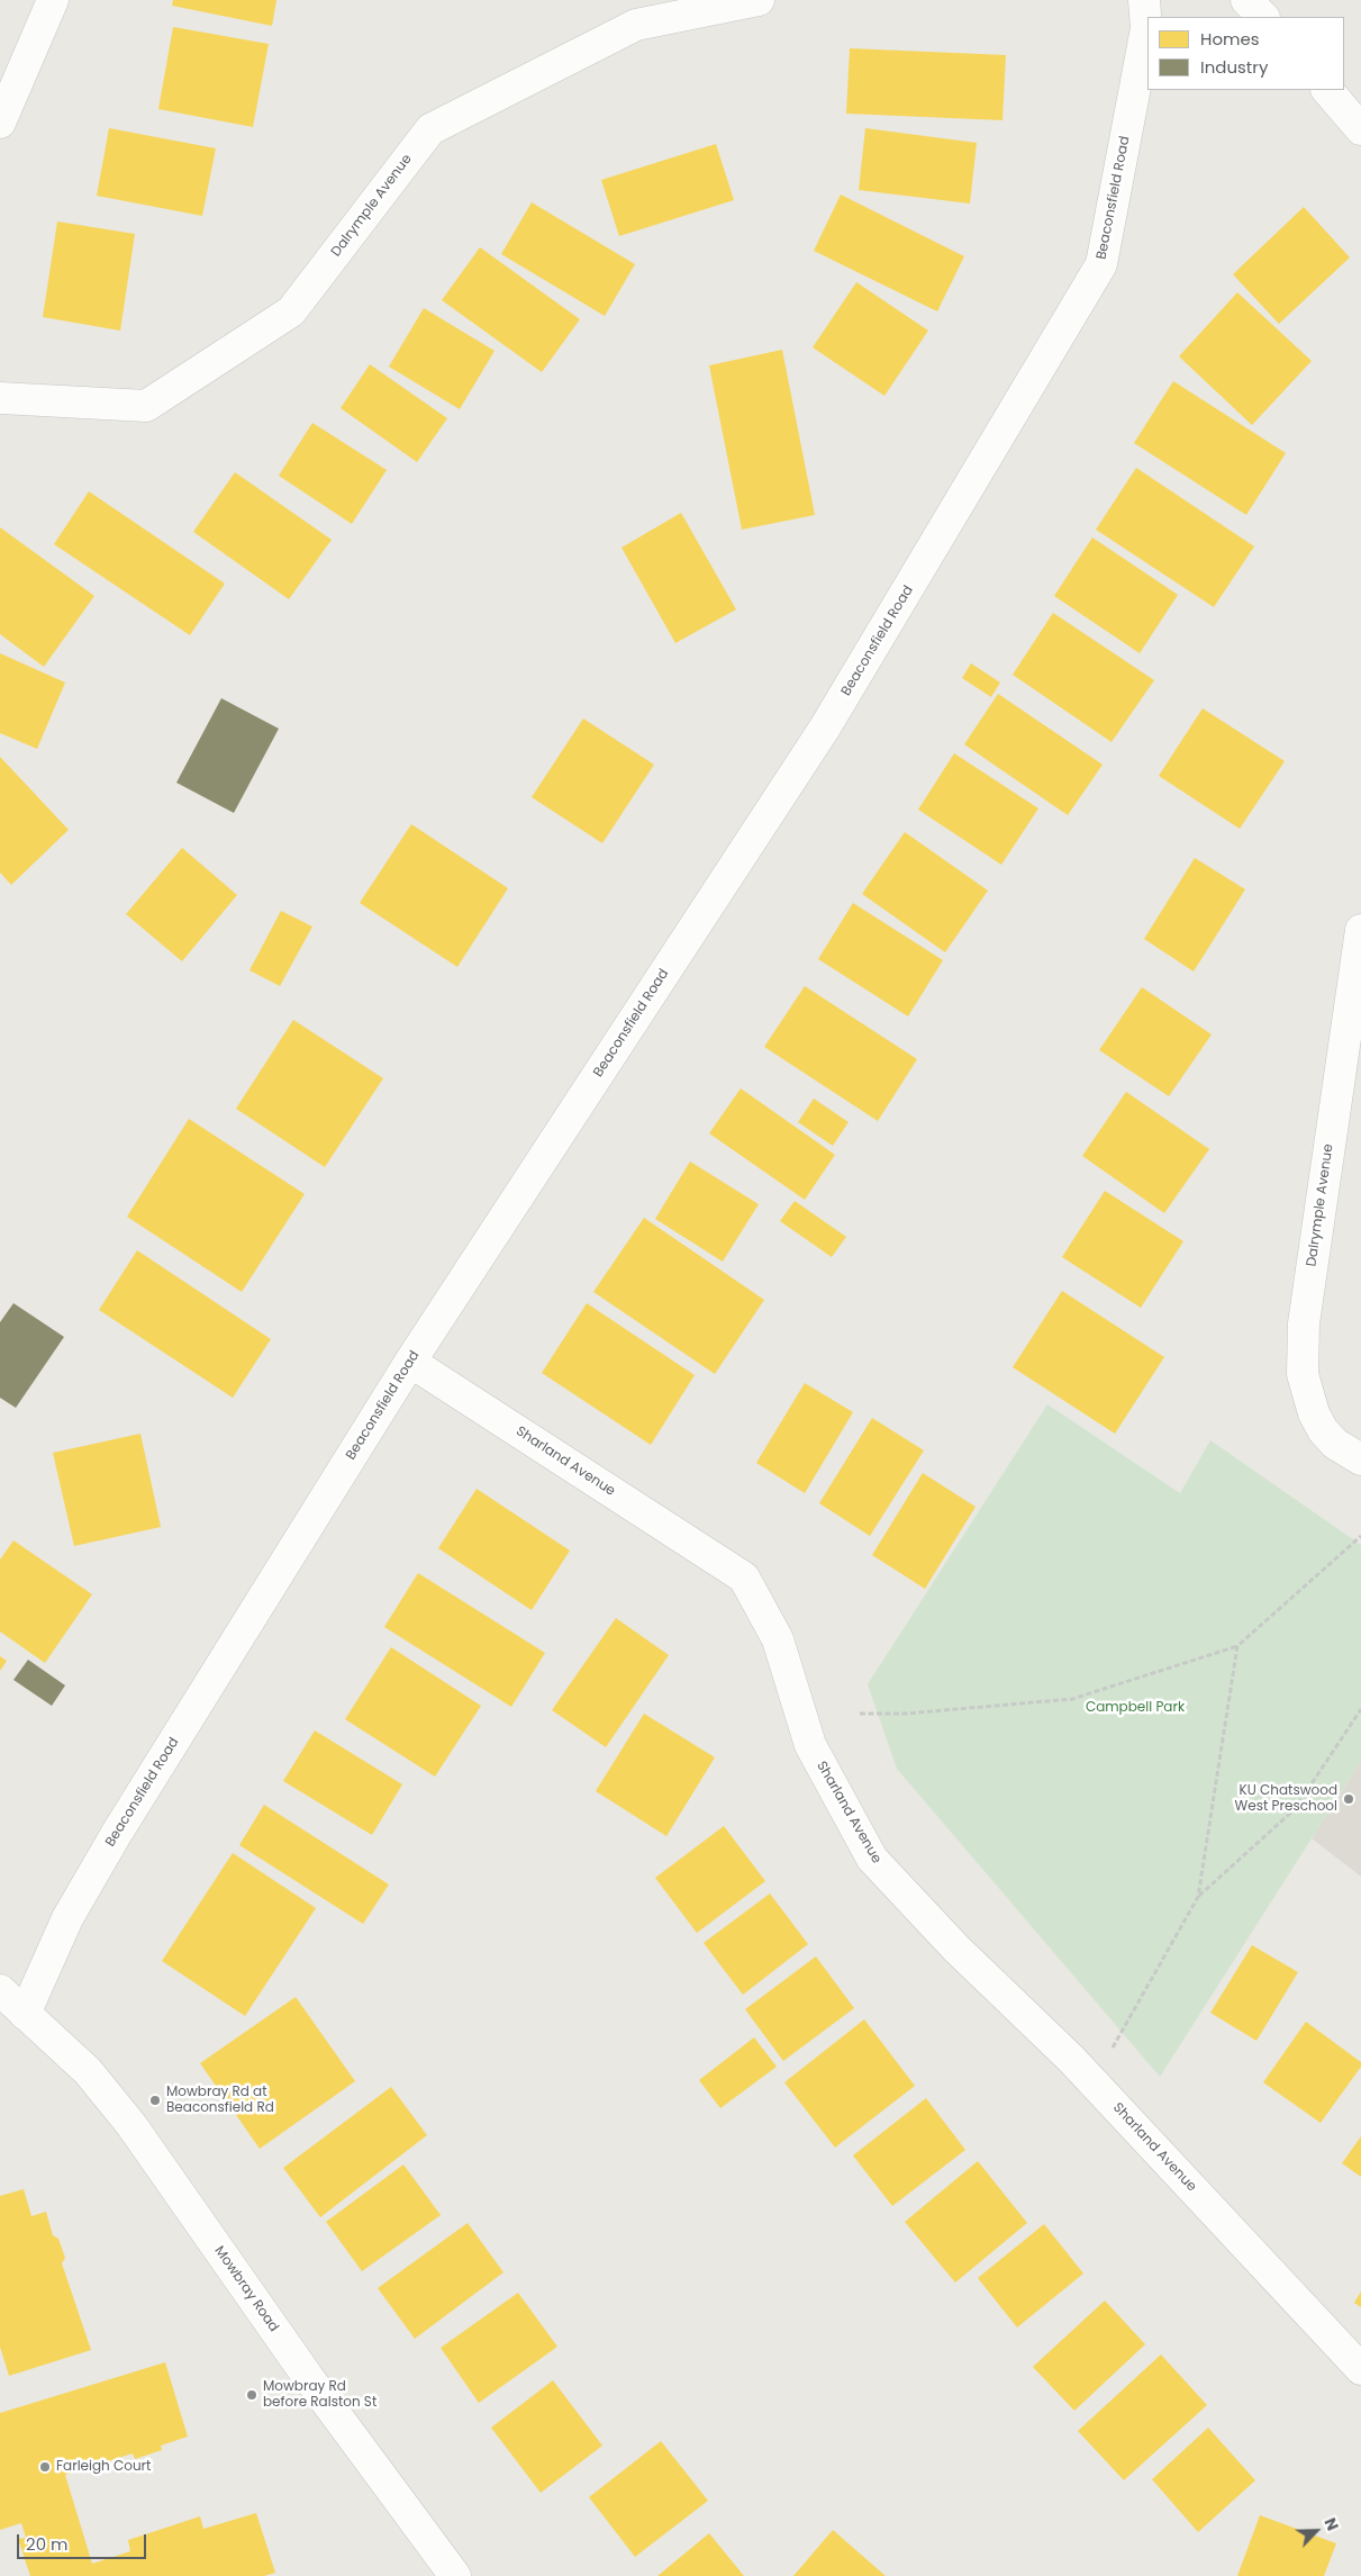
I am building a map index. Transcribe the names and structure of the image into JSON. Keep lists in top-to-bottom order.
{
  "streets": {
    "street": [
      "Beaconsfield Road",
      "Dalrymple Avenue",
      "Sharland Avenue",
      "Mowbray Road"
    ]
  },
  "crossings": [
    ["Beaconsfield Road", "Sharland Avenue"],
    ["Beaconsfield Road", "Mowbray Road"]
  ],
  "parks": ["Campbell Park"],
  "places": [
    "KU Chatswood West Preschool",
    "Mowbray Rd at Beaconsfield Rd",
    "Mowbray Rd before Ralston St",
    "Farleigh Court"
  ],
  "legend": ["Homes", "Industry"],
  "scale_bar": "20 m",
  "north": "top right"
}
